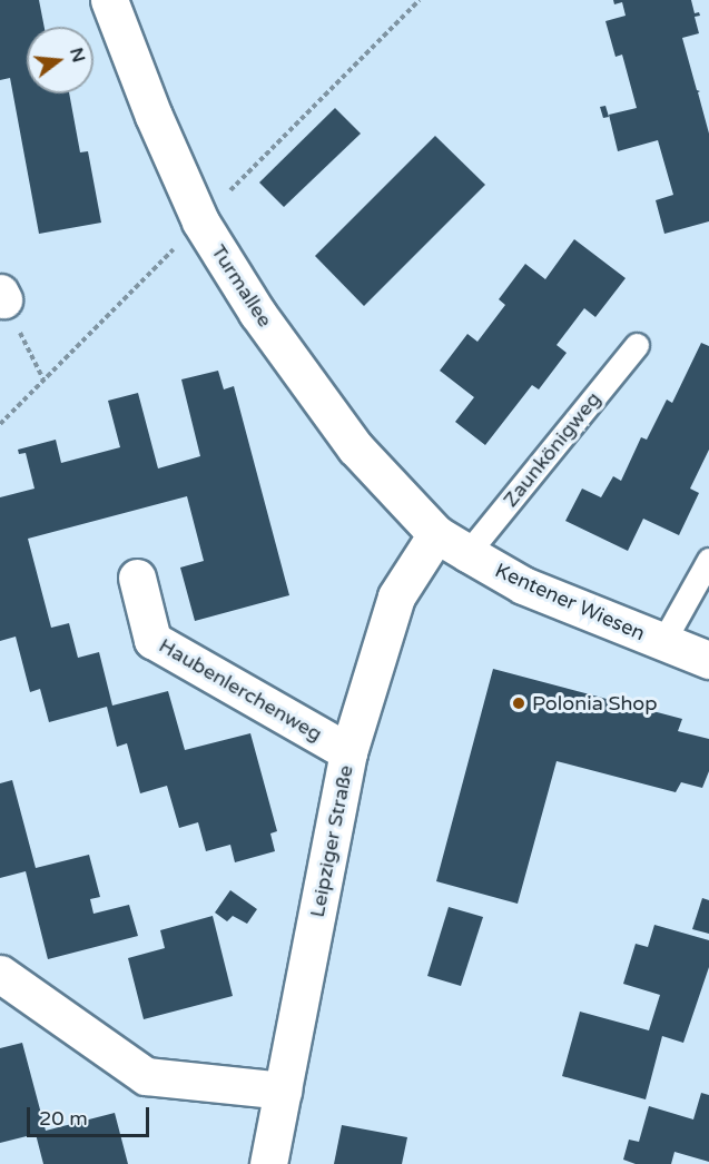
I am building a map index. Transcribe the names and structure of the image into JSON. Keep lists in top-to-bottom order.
{
  "streets": {
    "street": [
      "Turmallee",
      "Kentener Wiesen",
      "Haubenlerchenweg",
      "Leipziger Straße"
    ],
    "lane": ["Zaunkönigweg"]
  },
  "crossings": [
    ["Turmallee", "Kentener Wiesen"],
    ["Turmallee", "Leipziger Straße"],
    ["Zaunkönigweg", "Kentener Wiesen"],
    ["Kentener Wiesen", "Leipziger Straße"],
    ["Haubenlerchenweg", "Leipziger Straße"]
  ],
  "places": ["Polonia Shop"],
  "scale_bar": "20 m",
  "north": "right"
}
